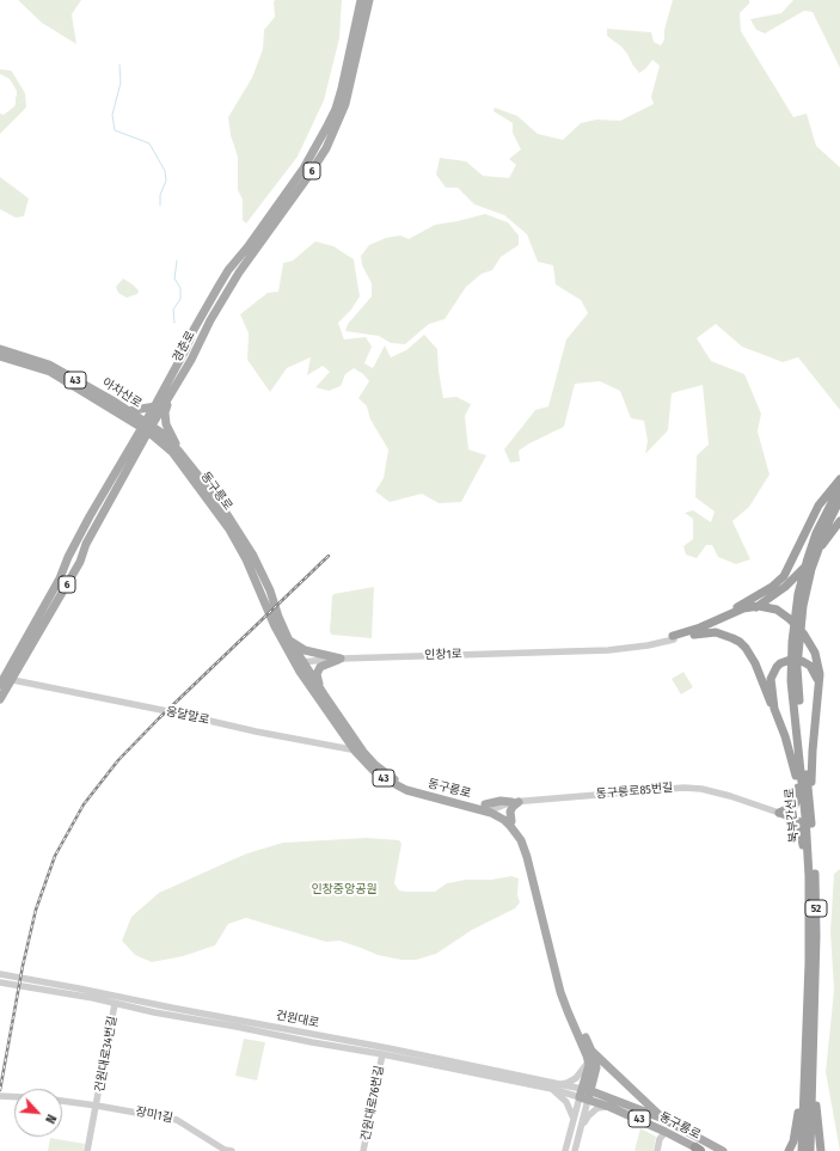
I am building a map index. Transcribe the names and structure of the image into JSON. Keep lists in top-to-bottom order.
{
  "streets": {
    "highway": ["북부간선로", "52"],
    "main road": [
      "6",
      "경춘로",
      "43",
      "아차산로",
      "동구릉로"
    ],
    "street": [
      "인창1로",
      "응달말로",
      "동구릉로85번길",
      "건원대로",
      "건원대로34번길",
      "건원대로76번길",
      "장미1길"
    ]
  },
  "crossings": [
    ["경춘로", "아차산로"],
    ["경춘로", "동구릉로"],
    ["경춘로", "응달말로"],
    ["아차산로", "동구릉로"],
    ["동구릉로", "인창1로"],
    ["동구릉로", "응달말로"],
    ["동구릉로", "건원대로"],
    ["건원대로", "건원대로34번길"],
    ["건원대로", "건원대로76번길"],
    ["건원대로34번길", "장미1길"]
  ],
  "parks": ["인창중앙공원"],
  "north": "bottom right"
}
